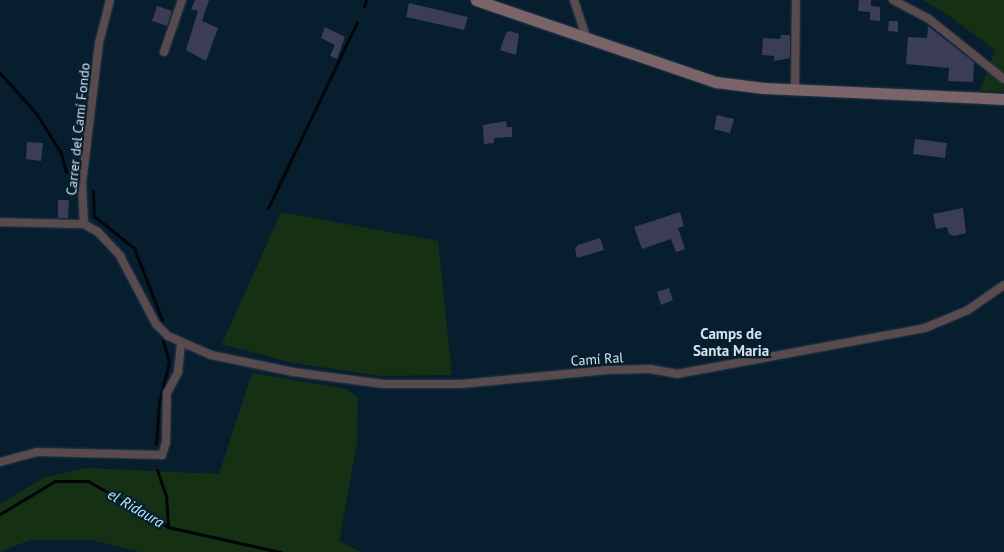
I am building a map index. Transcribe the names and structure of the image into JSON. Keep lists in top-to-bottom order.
{
  "streets": {
    "street": ["Carrer del Camí Fondo", "Camí Ral"]
  },
  "districts": ["Camps de Santa Maria"],
  "water": ["el Ridaura"]
}
